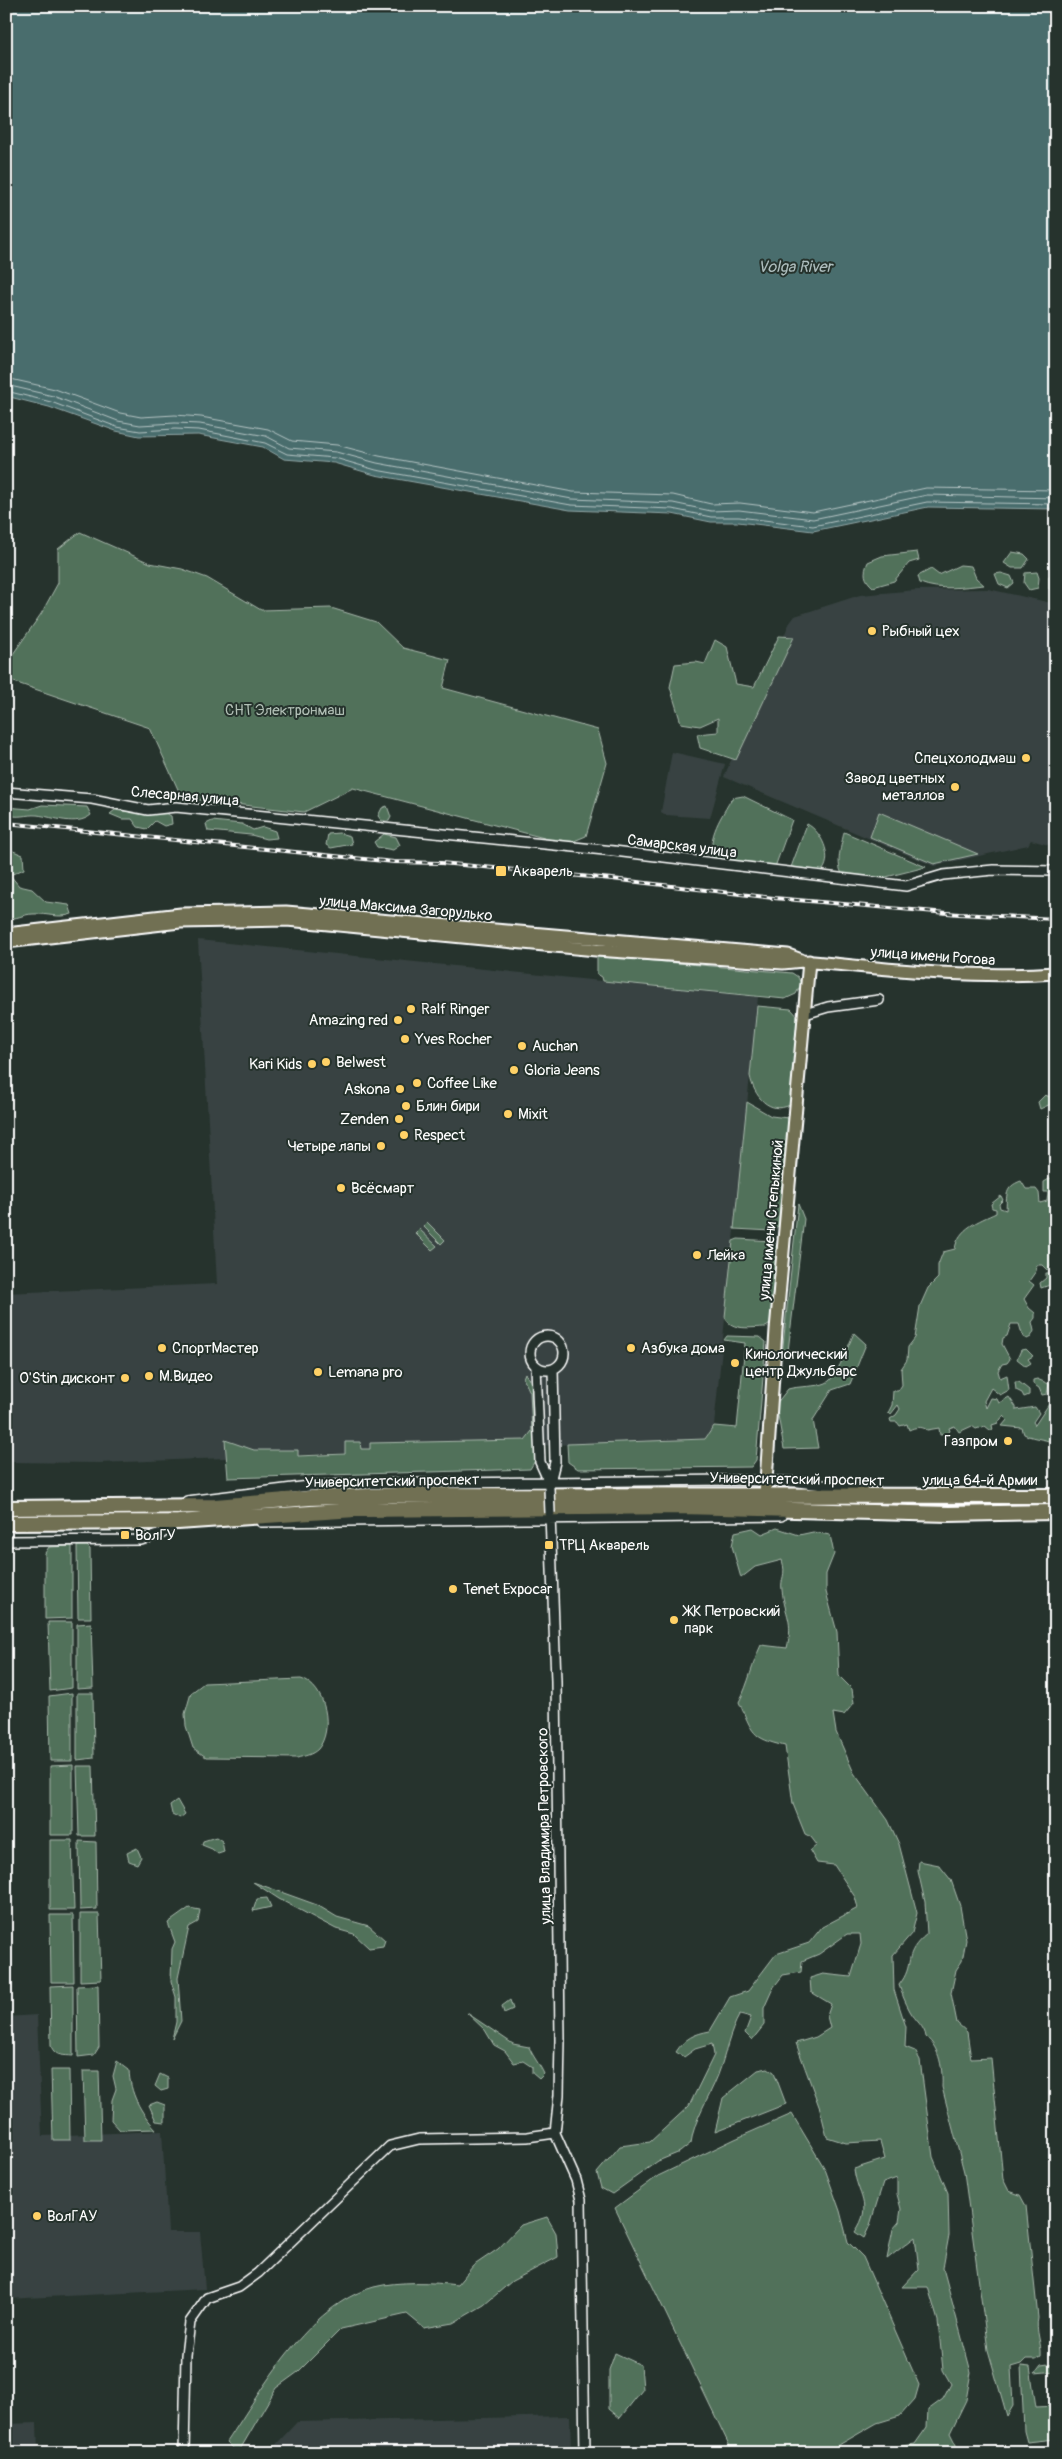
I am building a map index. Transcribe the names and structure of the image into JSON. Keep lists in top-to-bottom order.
{
  "streets": {
    "highway": ["Университетский проспект", "улица 64-й Армии"],
    "main road": ["улица Максима Загорулько", "улица имени Рогова", "улица имени Степыкиной"],
    "street": ["Слесарная улица", "Самарская улица", "улица Владимира Петровского"]
  },
  "crossings": [
    ["Слесарная улица", "Самарская улица"],
    ["улица Максима Загорулько", "улица имени Рогова"],
    ["улица Максима Загорулько", "улица имени Степыкиной"],
    ["улица имени Рогова", "улица имени Степыкиной"],
    ["улица имени Степыкиной", "Университетский проспект"],
    ["Университетский проспект", "улица 64-й Армии"],
    ["Университетский проспект", "улица Владимира Петровского"]
  ],
  "water": ["Volga River"],
  "parks": ["СНТ Электронмаш"],
  "places": {
    "other": [
      "Рыбный цех",
      "Спецхолодмаш",
      "Завод цветных металлов",
      "Ralf Ringer",
      "Amazing red",
      "Yves Rocher",
      "Auchan",
      "Belwest",
      "Kari Kids",
      "Gloria Jeans",
      "Coffee Like",
      "Askona",
      "Блин бири",
      "Mixit",
      "Zenden",
      "Respect",
      "Четыре лапы",
      "Всёсмарт",
      "Лейка",
      "СпортМастер",
      "Азбука дома",
      "Кинологический центр Джульбарс",
      "Lemana pro",
      "М.Видео",
      "O'Stin дисконт",
      "Газпром",
      "Tenet Expocar",
      "ЖК Петровский парк",
      "ВолГАУ"
    ],
    "transit": ["Акварель", "ВолГУ", "ТРЦ Акварель"]
  }
}
